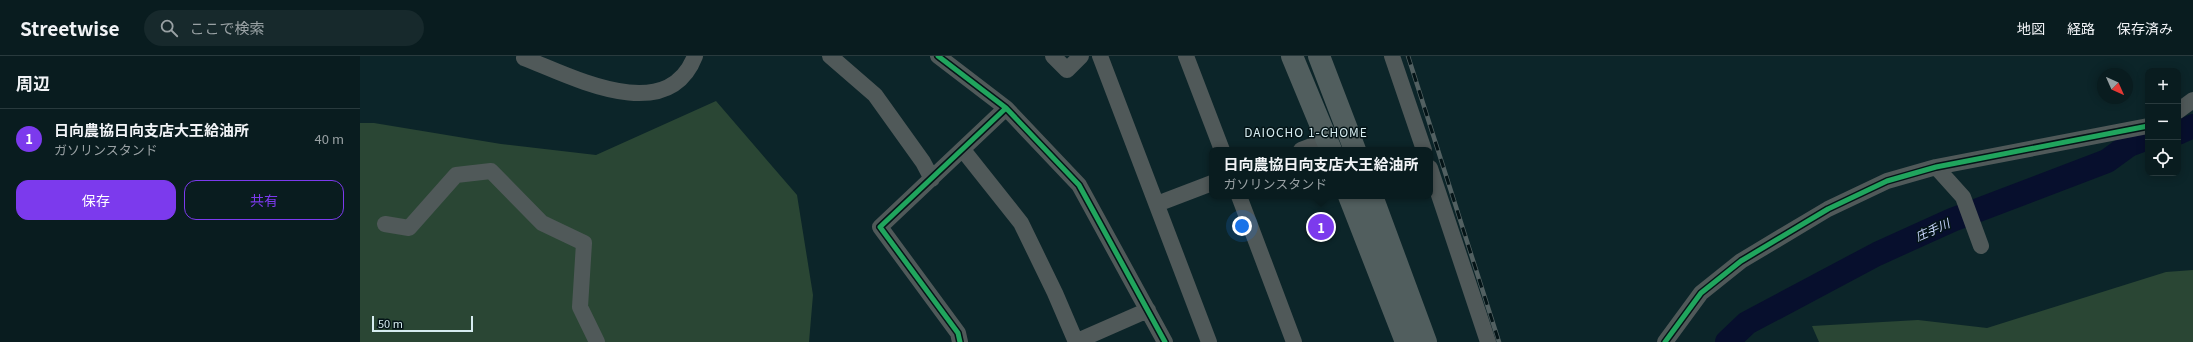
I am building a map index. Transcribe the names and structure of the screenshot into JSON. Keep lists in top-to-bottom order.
{
  "districts": ["DAIOCHO 1-CHOME"],
  "water": ["庄手川"],
  "scale_bar": "50 m",
  "north": "bottom right",
  "page": {
    "header": "Streetwise",
    "search": "ここで検索",
    "nav": ["地図", "経路", "保存済み"],
    "heading": "周辺",
    "map_buttons": ["+", "−"],
    "list": [
      {
        "mark": "1",
        "name": "日向農協日向支店大王給油所",
        "note": "ガソリンスタンド",
        "value": "40 m"
      }
    ],
    "popup": ["日向農協日向支店大王給油所", "ガソリンスタンド"],
    "buttons": ["保存", "共有"],
    "pins": "1",
    "scale": "50 m"
  }
}
